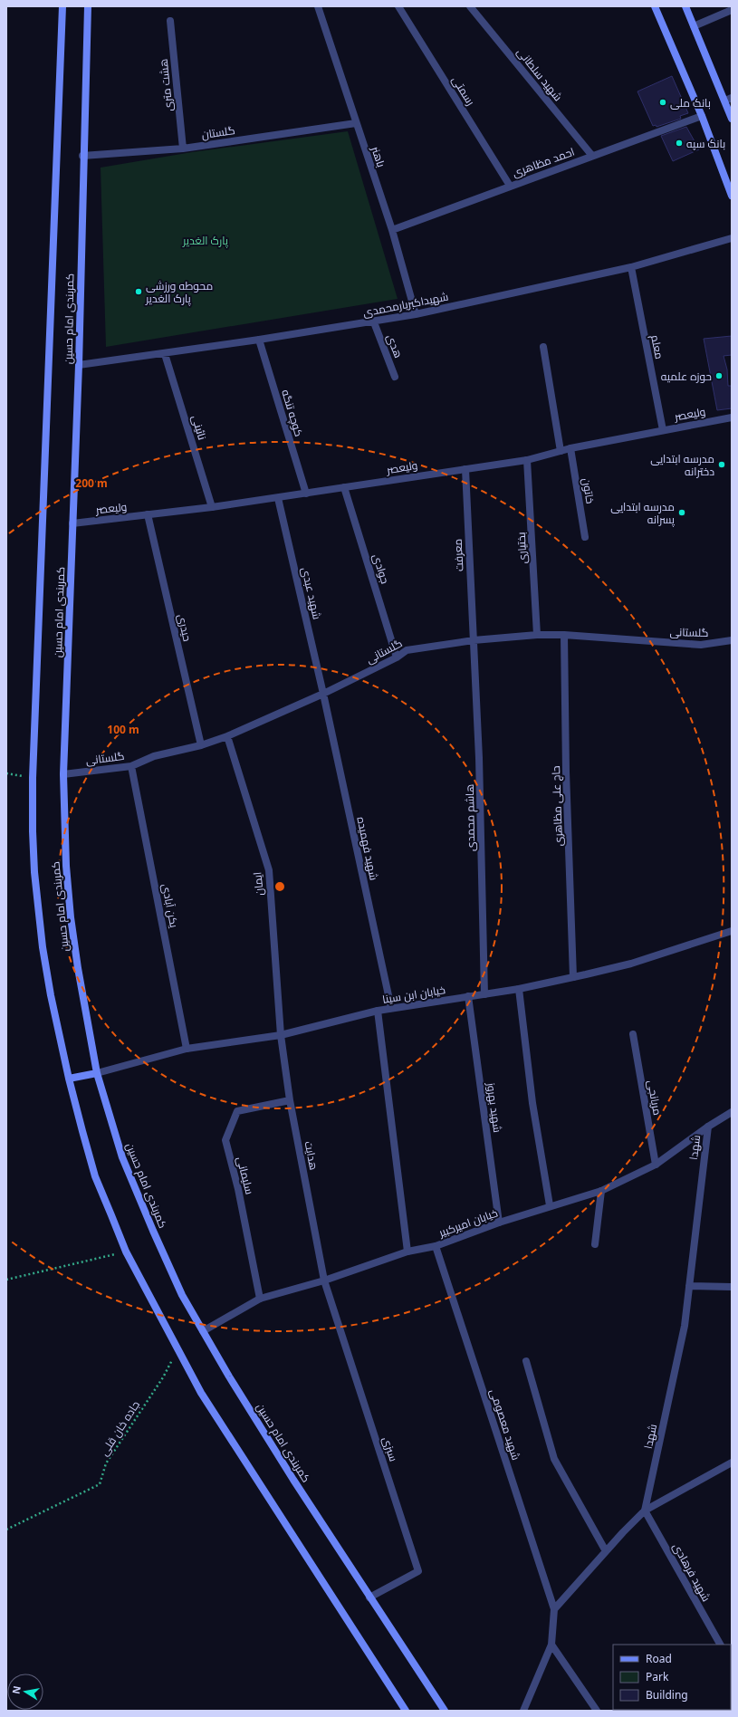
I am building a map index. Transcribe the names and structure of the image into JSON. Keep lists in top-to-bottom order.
{
  "streets": {
    "main road": ["کمربندی امام حسین"],
    "street": [
      "شهید سلطانی",
      "هشت متری",
      "رسمتی",
      "گلستان",
      "باهنر",
      "احمد مظاهری",
      "شهیداکبریارمحمدی",
      "هدی",
      "معلم",
      "کوچه تنگه",
      "ولیعصر",
      "نائینی",
      "خاتون",
      "بختیاری",
      "معرفت",
      "جوادی",
      "شهید عبدی",
      "حیدری",
      "گلستانی",
      "حاج علی مظاهری",
      "هاشم محمدی",
      "شهید فهمیده",
      "ایمان",
      "یکن آبادی",
      "خیابان ابن سینا",
      "مریانجی",
      "شهید بهروز",
      "شهدا",
      "هدایت",
      "سلیمانی",
      "خیابان امیرکبیر",
      "شهید معصومی",
      "سبزی",
      "شهید فرهادی"
    ],
    "path": ["جاده خان قلی"]
  },
  "crossings": [
    ["شهید سلطانی", "احمد مظاهری"],
    ["هشت متری", "گلستان"],
    ["رسمتی", "احمد مظاهری"],
    ["گلستان", "باهنر"],
    ["گلستان", "کمربندی امام حسین"],
    ["باهنر", "احمد مظاهری"],
    ["باهنر", "شهیداکبریارمحمدی"],
    ["شهیداکبریارمحمدی", "کمربندی امام حسین"],
    ["شهیداکبریارمحمدی", "هدی"],
    ["شهیداکبریارمحمدی", "معلم"],
    ["شهیداکبریارمحمدی", "کوچه تنگه"],
    ["شهیداکبریارمحمدی", "نائینی"],
    ["کمربندی امام حسین", "ولیعصر"],
    ["کمربندی امام حسین", "گلستانی"],
    ["کمربندی امام حسین", "خیابان ابن سینا"],
    ["کمربندی امام حسین", "خیابان امیرکبیر"],
    ["کمربندی امام حسین", "جاده خان قلی"],
    ["کمربندی امام حسین", "سبزی"],
    ["معلم", "ولیعصر"],
    ["کوچه تنگه", "ولیعصر"],
    ["ولیعصر", "نائینی"],
    ["ولیعصر", "خاتون"],
    ["ولیعصر", "بختیاری"],
    ["ولیعصر", "معرفت"],
    ["ولیعصر", "جوادی"],
    ["ولیعصر", "شهید عبدی"],
    ["ولیعصر", "حیدری"],
    ["بختیاری", "گلستانی"],
    ["معرفت", "گلستانی"],
    ["معرفت", "هاشم محمدی"],
    ["جوادی", "گلستانی"],
    ["شهید عبدی", "گلستانی"],
    ["شهید عبدی", "شهید فهمیده"],
    ["حیدری", "گلستانی"],
    ["گلستانی", "حاج علی مظاهری"],
    ["گلستانی", "هاشم محمدی"],
    ["گلستانی", "شهید فهمیده"],
    ["گلستانی", "ایمان"],
    ["گلستانی", "یکن آبادی"],
    ["حاج علی مظاهری", "خیابان ابن سینا"],
    ["هاشم محمدی", "خیابان ابن سینا"],
    ["شهید فهمیده", "خیابان ابن سینا"],
    ["ایمان", "خیابان ابن سینا"],
    ["ایمان", "هدایت"],
    ["یکن آبادی", "خیابان ابن سینا"],
    ["خیابان ابن سینا", "شهید بهروز"],
    ["خیابان ابن سینا", "هدایت"],
    ["مریانجی", "خیابان امیرکبیر"],
    ["شهید بهروز", "خیابان امیرکبیر"],
    ["شهدا", "خیابان امیرکبیر"],
    ["شهدا", "شهید فرهادی"],
    ["هدایت", "سلیمانی"],
    ["هدایت", "خیابان امیرکبیر"],
    ["هدایت", "سبزی"],
    ["سلیمانی", "خیابان امیرکبیر"],
    ["خیابان امیرکبیر", "شهید معصومی"],
    ["خیابان امیرکبیر", "سبزی"]
  ],
  "parks": ["پارک الغدیر"],
  "places": [
    "بانک ملی",
    "بانک سپه",
    "محوطه ورزشی پارک الغدیر",
    "حوزه علمیه",
    "مدرسه ابتدایی دخترانه",
    "مدرسه ابتدایی پسرانه"
  ],
  "legend": ["Road", "Park", "Building"],
  "north": "left",
  "rings": ["200 m", "100 m"]
}
